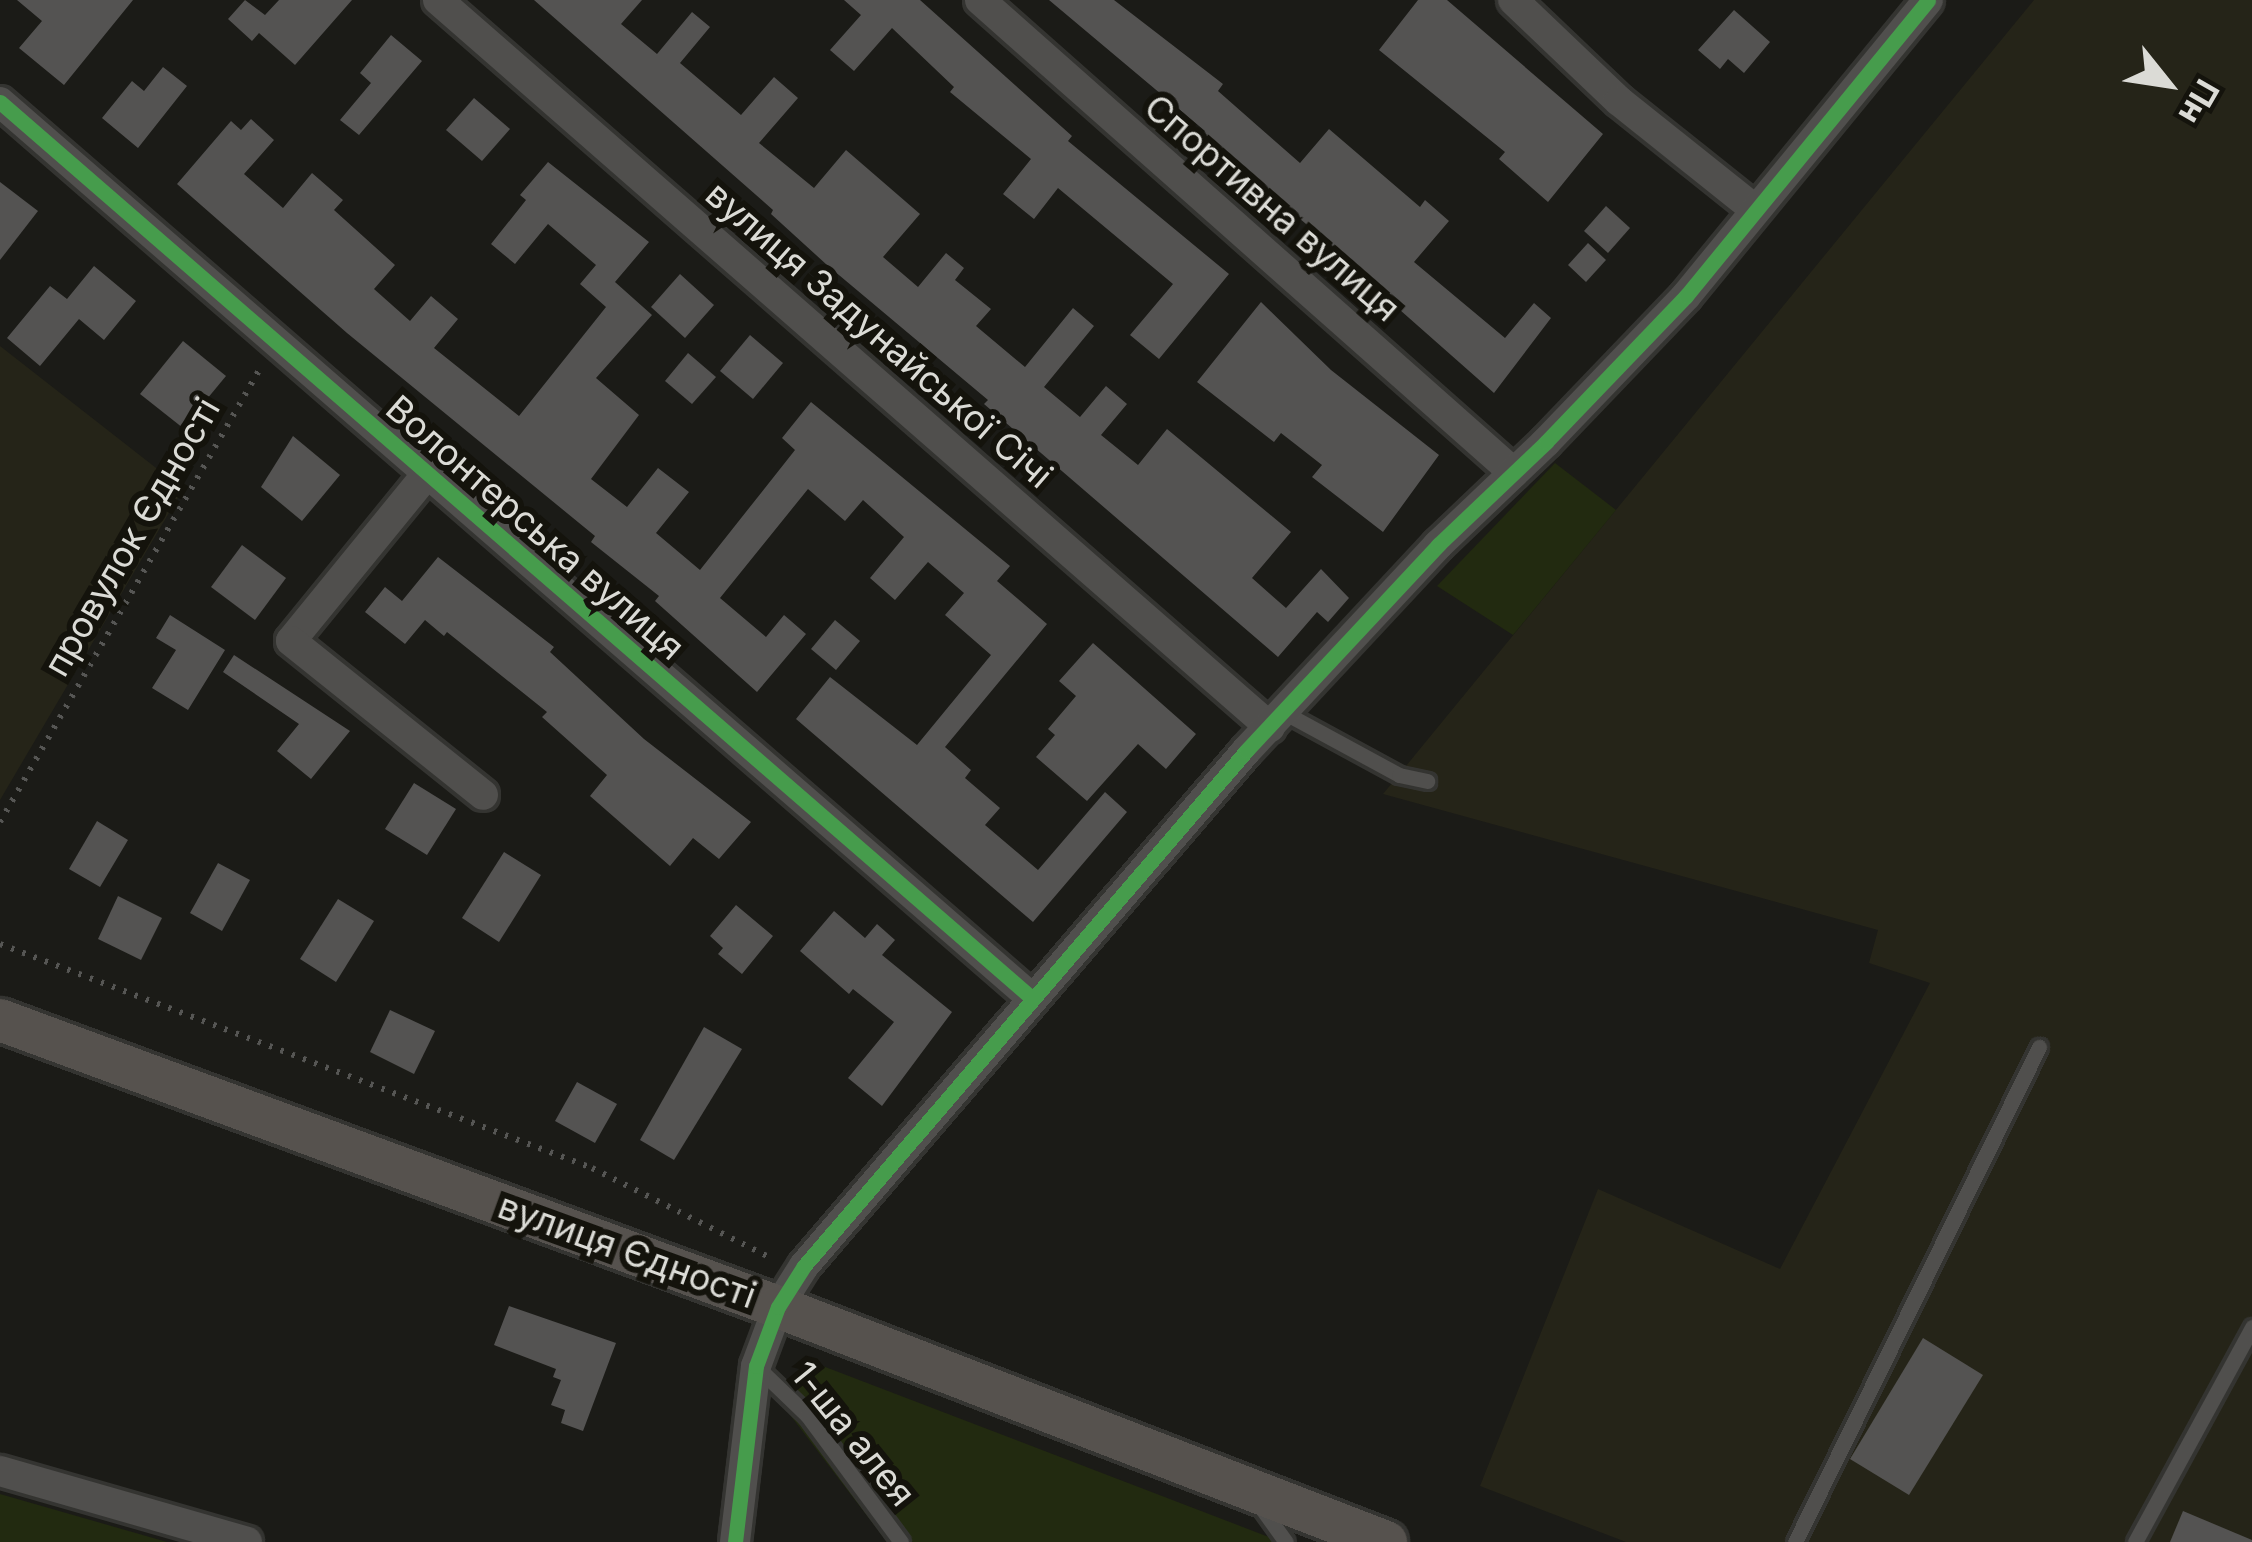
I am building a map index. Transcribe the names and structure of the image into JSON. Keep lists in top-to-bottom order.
{
  "streets": {
    "main road": ["вулиця Єдності"],
    "street": ["Спортивна вулиця", "вулиця Задунайської Січі", "Волонтерська вулиця"],
    "lane": ["1-ша алея"],
    "path": ["провулок Єдності"]
  },
  "crossings": [
    ["Волонтерська вулиця", "провулок Єдності"]
  ],
  "north": "bottom right"
}
